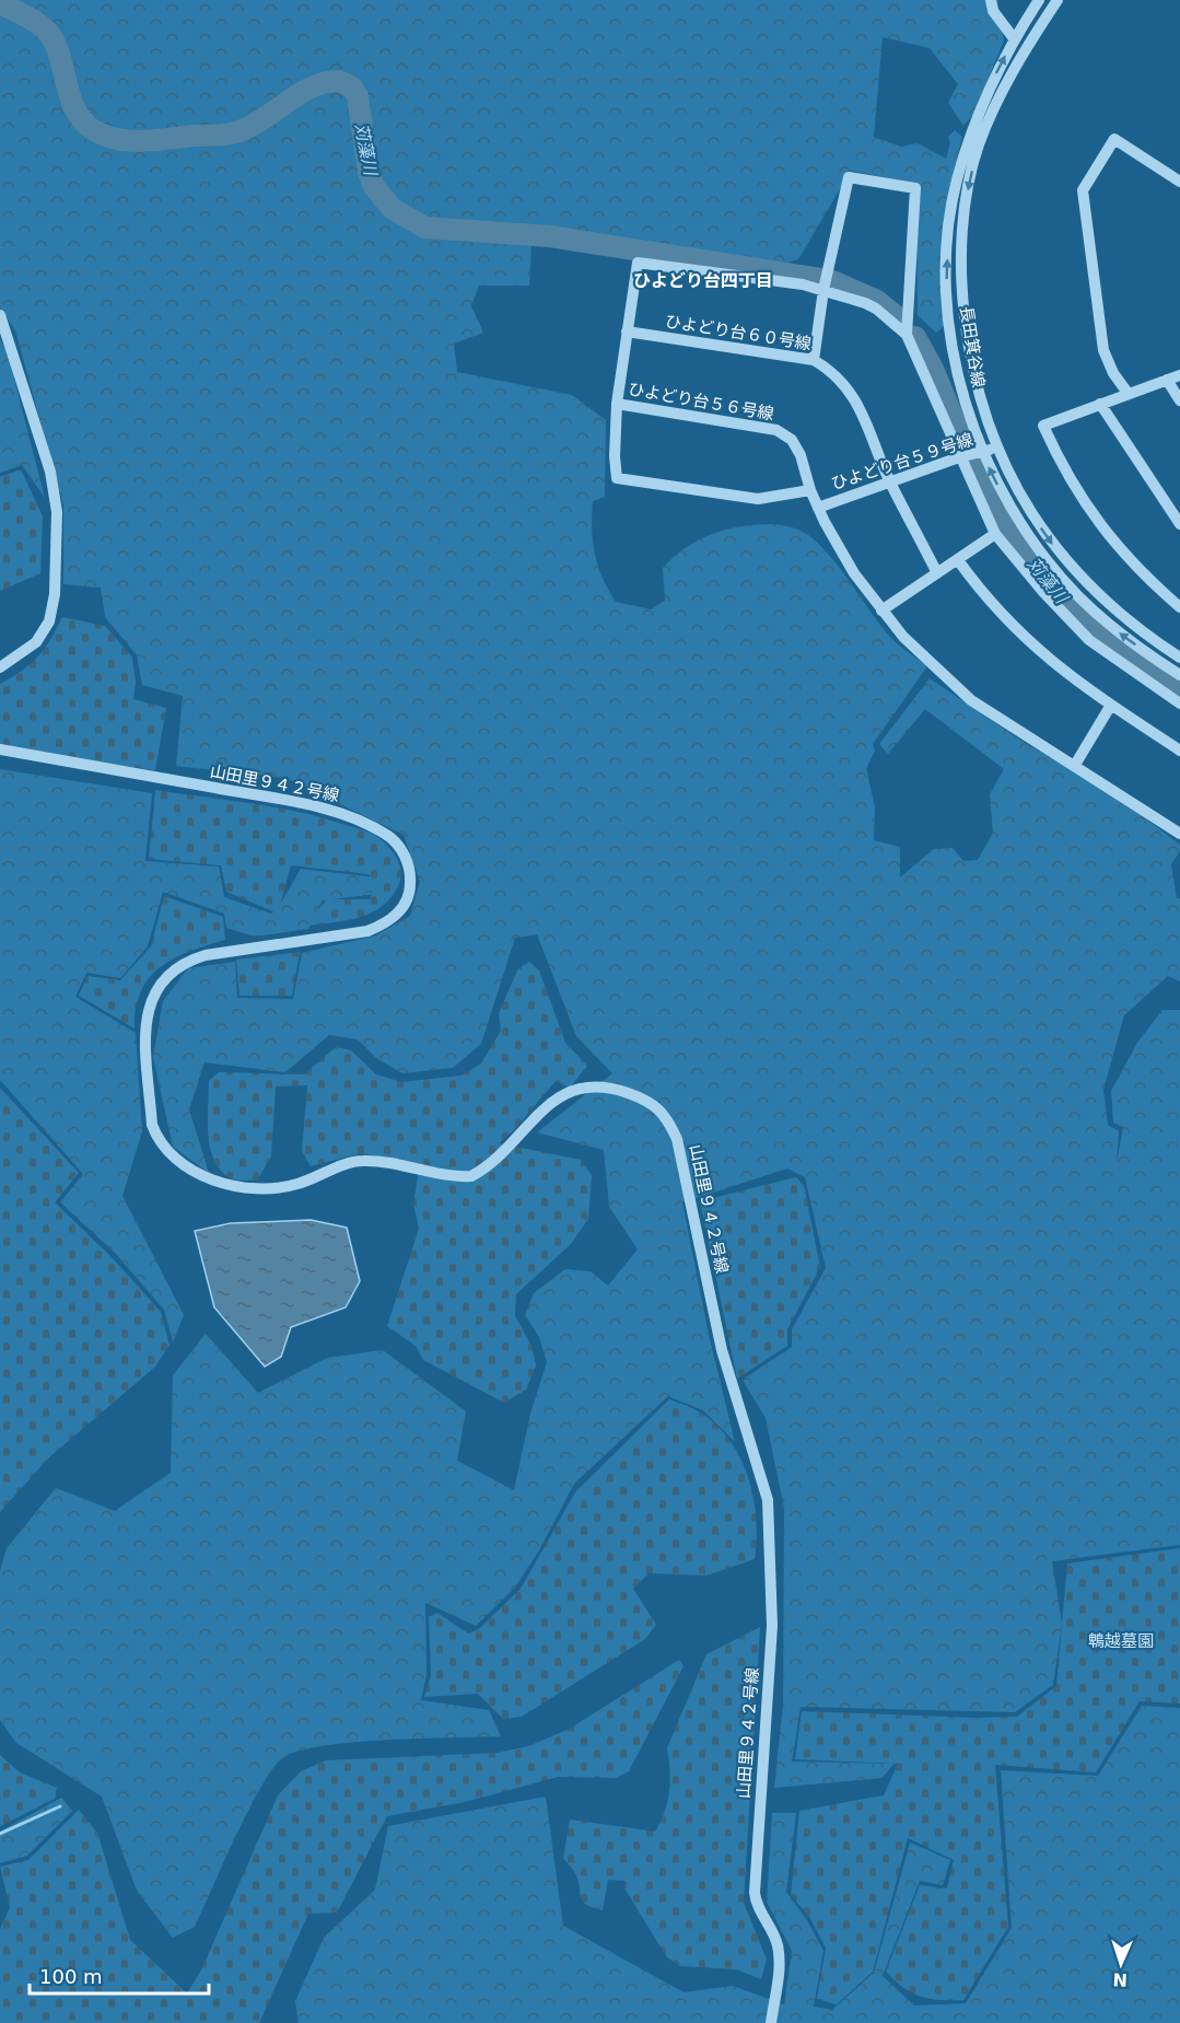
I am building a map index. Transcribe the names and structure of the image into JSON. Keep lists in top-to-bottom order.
{
  "streets": {
    "street": [
      "ひよどり台６０号線",
      "長田箕谷線",
      "ひよどり台５６号線",
      "ひよどり台５９号線",
      "山田里９４２号線"
    ]
  },
  "crossings": [
    ["ひよどり台６０号線", "ひよどり台５６号線"],
    ["ひよどり台６０号線", "ひよどり台５９号線"],
    ["長田箕谷線", "ひよどり台５９号線"],
    ["ひよどり台５６号線", "ひよどり台５９号線"]
  ],
  "districts": ["ひよどり台四丁目"],
  "water": ["苅藻川"],
  "parks": ["鵯越墓園"],
  "scale_bar": "100 m",
  "north": "bottom"
}
